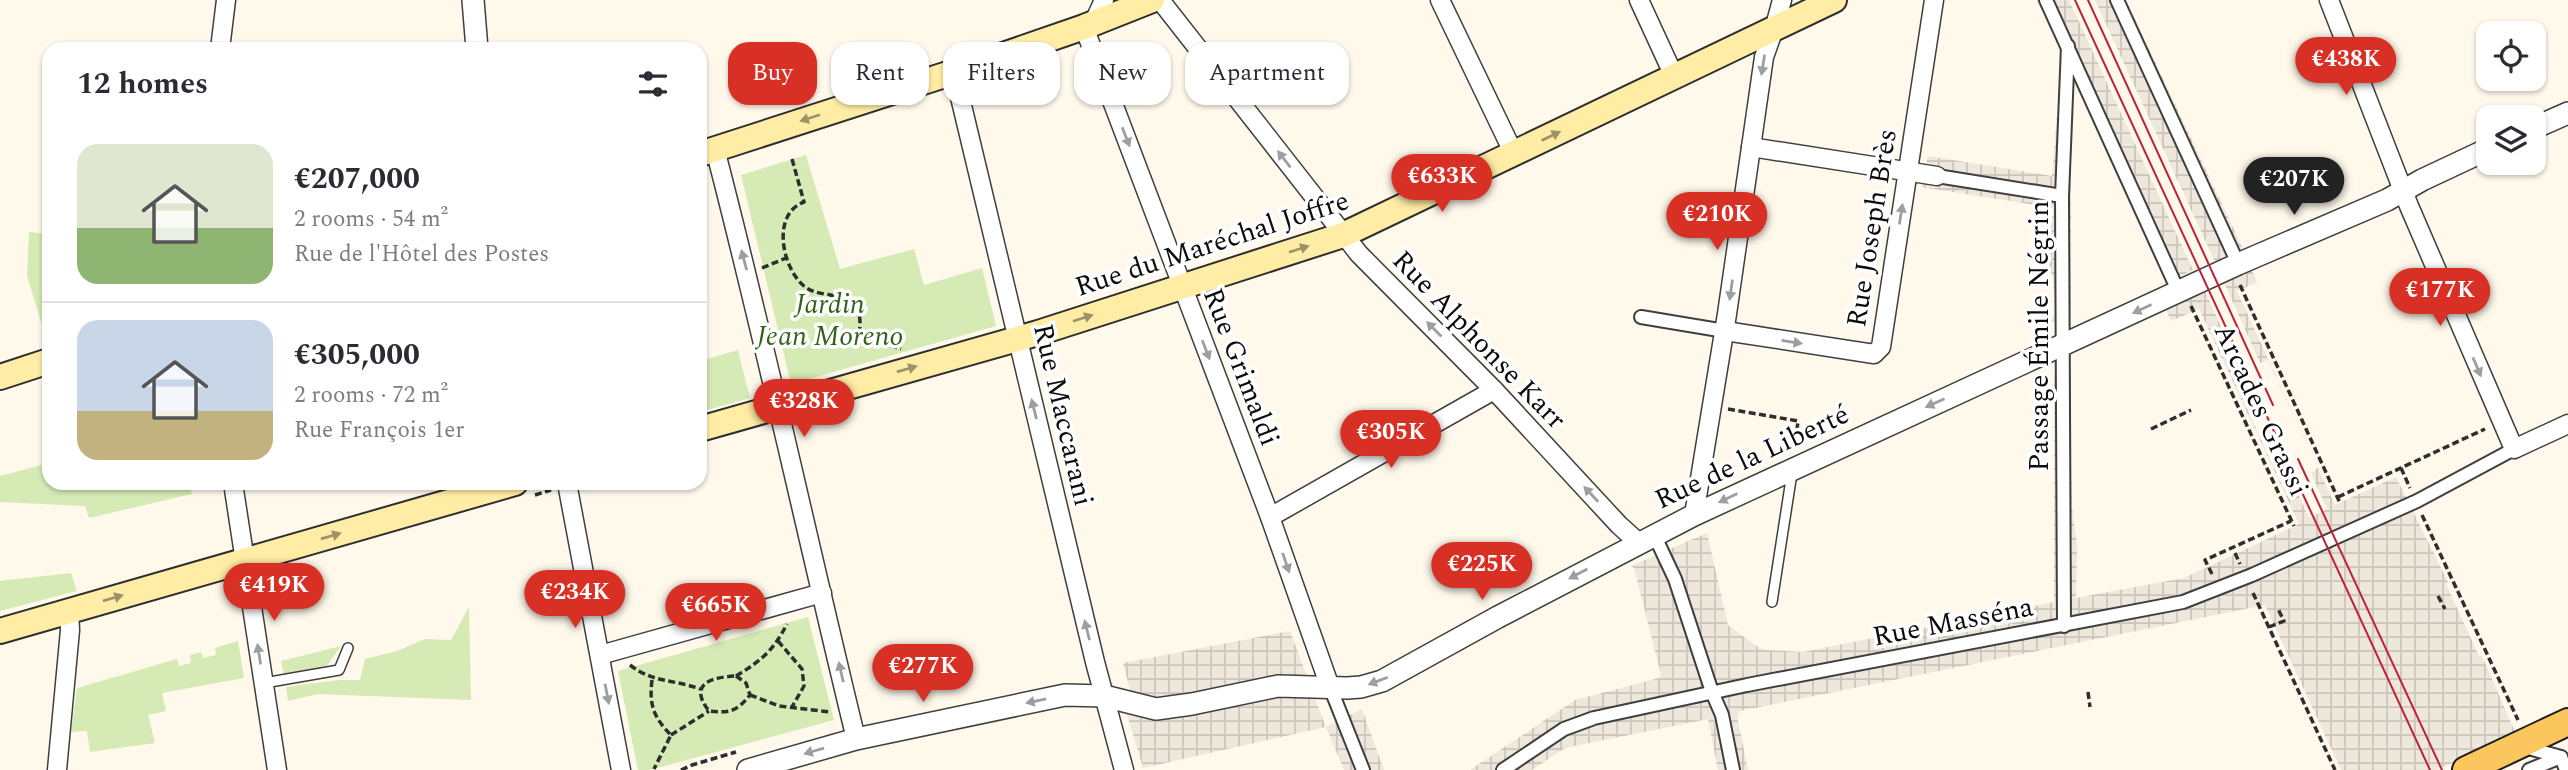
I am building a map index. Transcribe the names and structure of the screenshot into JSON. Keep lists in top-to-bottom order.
{
  "streets": {
    "main road": ["Rue du Maréchal Joffre"],
    "street": [
      "Rue Joseph Brès",
      "Passage Émile Négrin",
      "Rue Alphonse Karr",
      "Rue Grimaldi",
      "Rue Maccarani",
      "Rue de la Liberté",
      "Rue Masséna"
    ],
    "path": ["Arcades Grassi"]
  },
  "crossings": [
    ["Rue du Maréchal Joffre", "Rue Alphonse Karr"],
    ["Rue du Maréchal Joffre", "Rue Grimaldi"],
    ["Rue du Maréchal Joffre", "Rue Maccarani"],
    ["Passage Émile Négrin", "Rue de la Liberté"],
    ["Passage Émile Négrin", "Rue Masséna"],
    ["Rue Alphonse Karr", "Rue de la Liberté"],
    ["Rue Grimaldi", "Rue de la Liberté"],
    ["Arcades Grassi", "Rue Masséna"],
    ["Rue Maccarani", "Rue de la Liberté"]
  ],
  "one_way": [
    "Rue du Maréchal Joffre",
    "Rue Alphonse Karr",
    "Rue Grimaldi",
    "Rue Maccarani",
    "Rue de la Liberté"
  ],
  "parks": ["Jardin Jean Moreno"],
  "page": {
    "price": [
      "€438K",
      "€633K",
      "€207K",
      "€210K",
      "€177K",
      "€328K",
      "€305K",
      "€225K",
      "€419K",
      "€234K",
      "€665K",
      "€277K"
    ],
    "chip": [
      "Buy",
      "Rent",
      "Filters",
      "New",
      "Apartment"
    ],
    "heading": "12 homes",
    "list": [
      {
        "name": "€207,000",
        "note": "2 rooms · 54 m² · Rue de l'Hôtel des Postes"
      },
      {
        "name": "€305,000",
        "note": "2 rooms · 72 m² · Rue François 1er"
      }
    ]
  }
}
